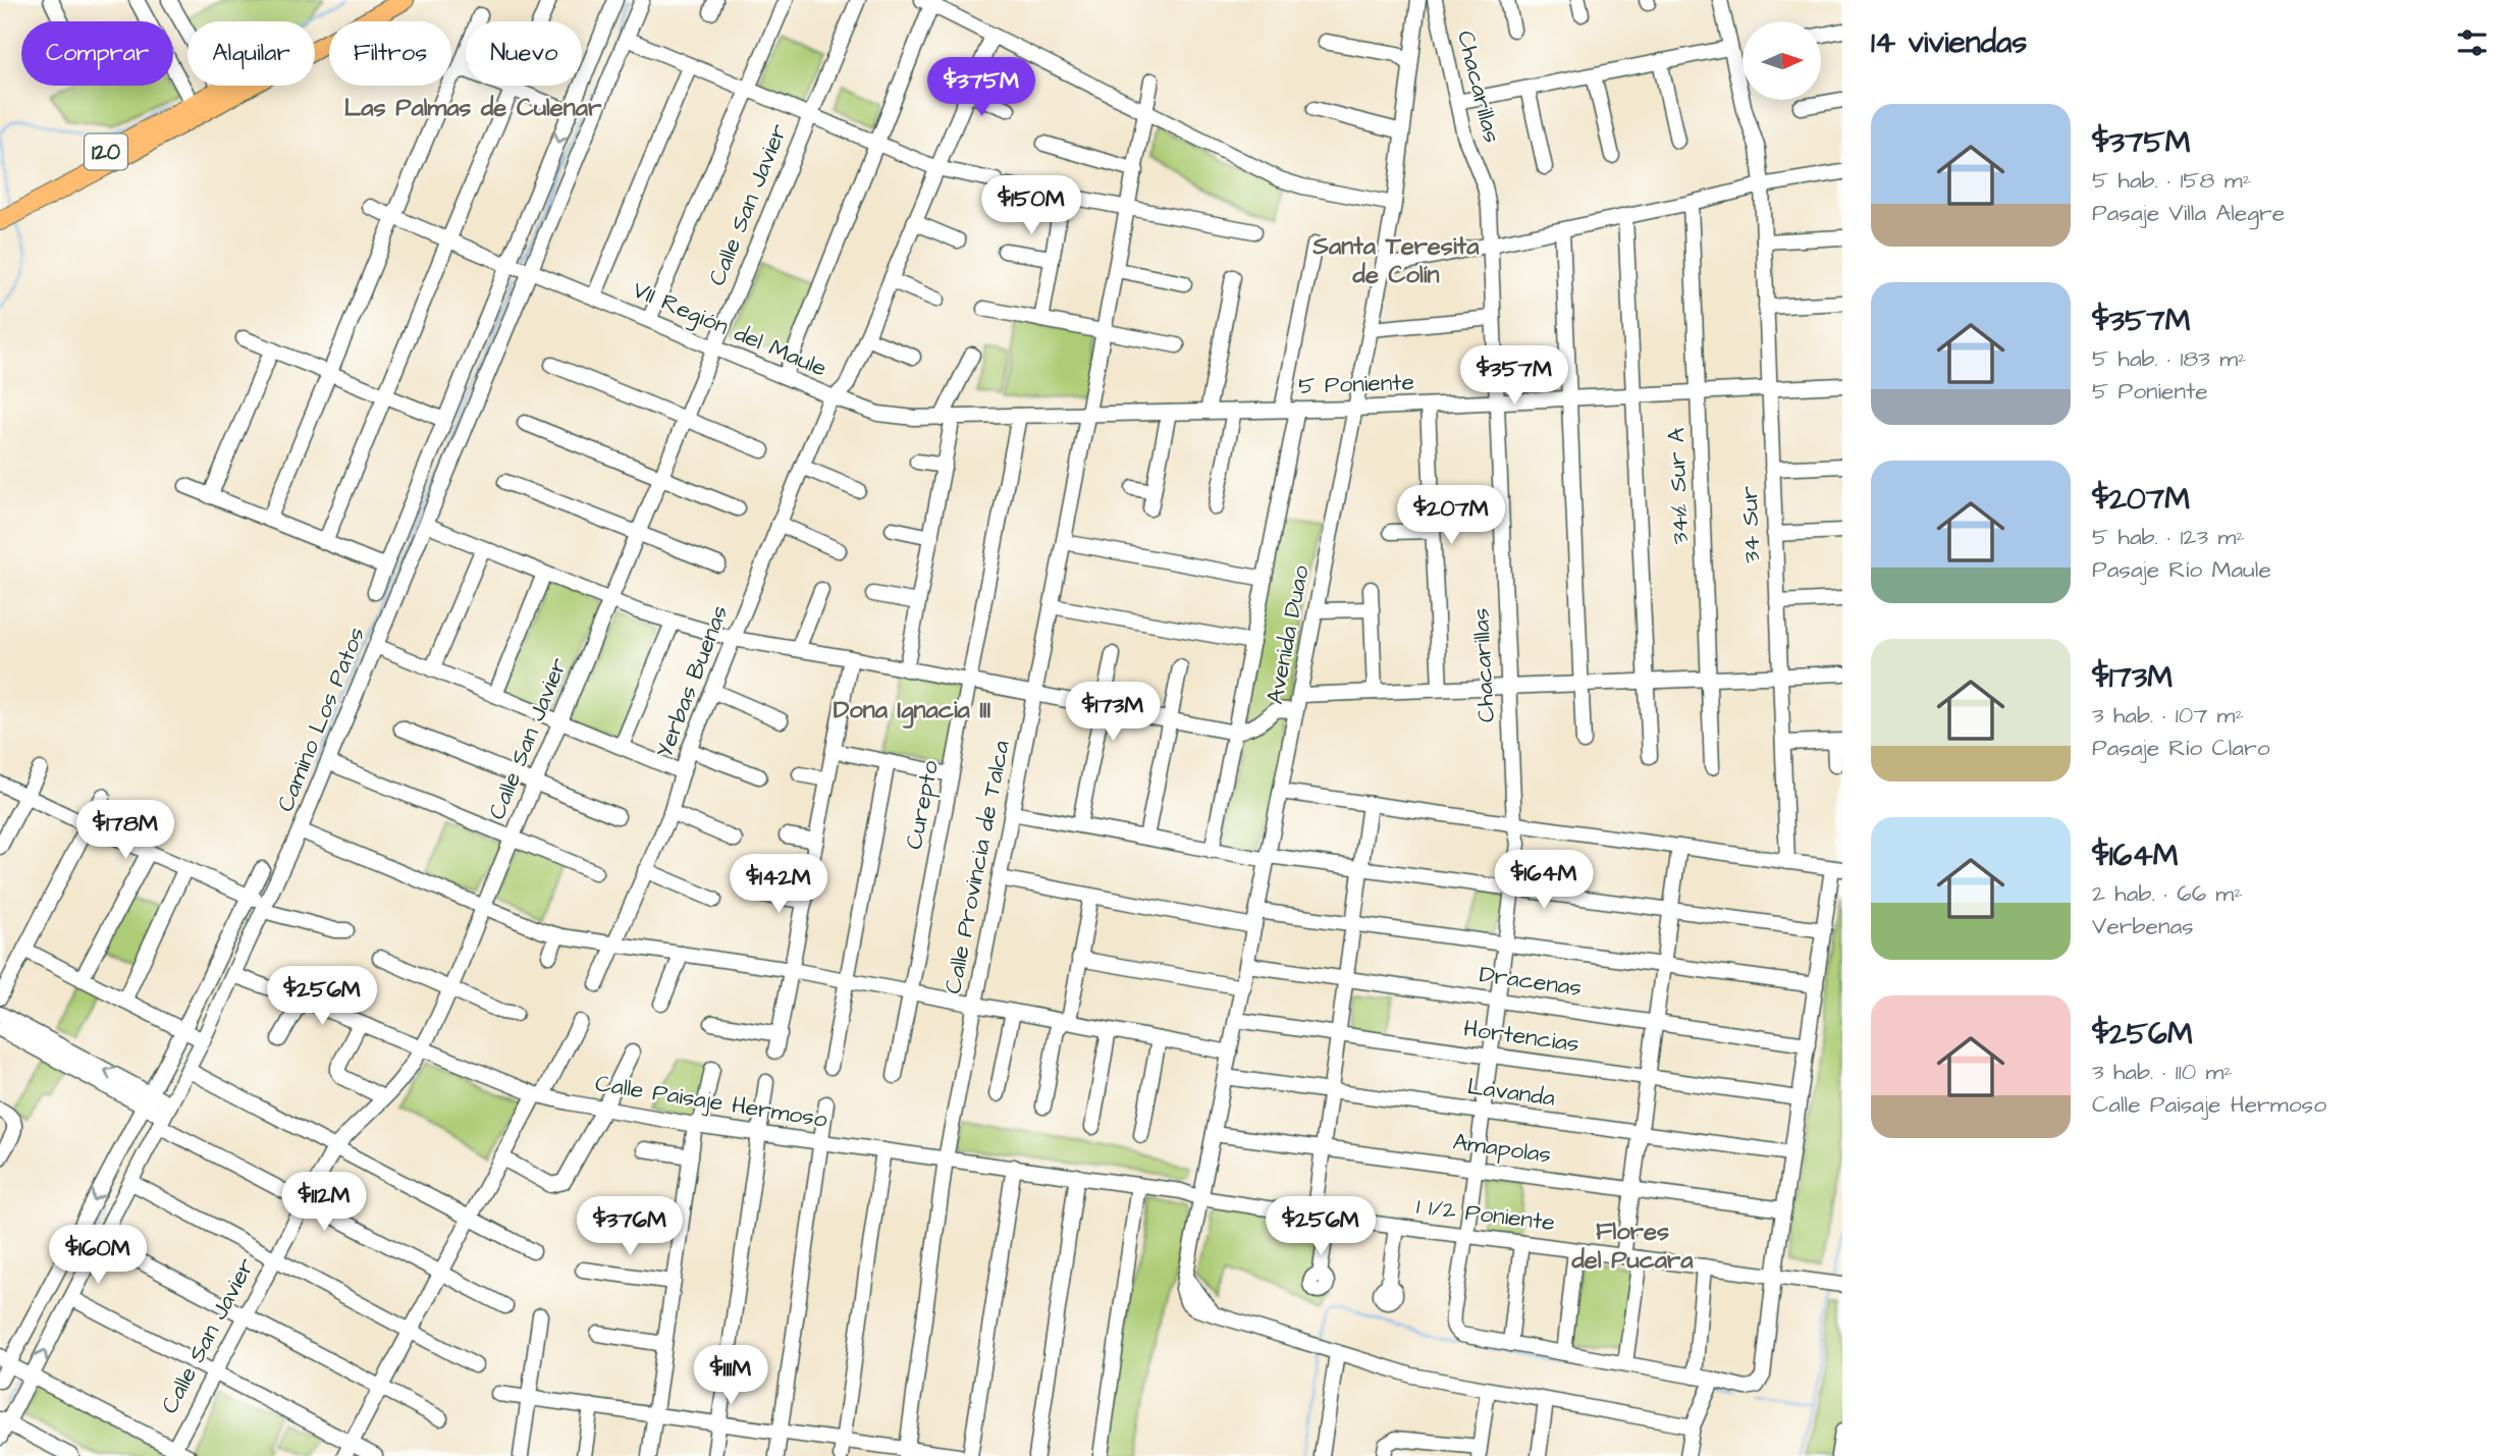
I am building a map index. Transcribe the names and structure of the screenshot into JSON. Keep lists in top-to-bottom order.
{
  "streets": {
    "main road": ["120"],
    "street": [
      "Chacarillas",
      "Calle San Javier",
      "VII Región del Maule",
      "5 Poniente",
      "34½ Sur A",
      "34 Sur",
      "Avenida Duao",
      "Yerbas Buenas",
      "Camino Los Patos",
      "Curepto",
      "Calle Provincia de Talca",
      "Dracenas",
      "Hortencias",
      "Lavanda",
      "Calle Paisaje Hermoso",
      "Amapolas",
      "1 1/2 Poniente"
    ]
  },
  "crossings": [
    ["Chacarillas", "5 Poniente"],
    ["Chacarillas", "Dracenas"],
    ["Chacarillas", "Hortencias"],
    ["Chacarillas", "Lavanda"],
    ["Chacarillas", "Amapolas"],
    ["Chacarillas", "1 1/2 Poniente"],
    ["Calle San Javier", "VII Región del Maule"],
    ["Calle San Javier", "Calle Paisaje Hermoso"],
    ["VII Región del Maule", "5 Poniente"],
    ["VII Región del Maule", "Yerbas Buenas"],
    ["VII Región del Maule", "Camino Los Patos"],
    ["5 Poniente", "34½ Sur A"],
    ["5 Poniente", "34 Sur"],
    ["5 Poniente", "Avenida Duao"],
    ["5 Poniente", "Curepto"],
    ["5 Poniente", "Calle Provincia de Talca"],
    ["Avenida Duao", "Dracenas"],
    ["Avenida Duao", "Hortencias"],
    ["Avenida Duao", "Lavanda"],
    ["Avenida Duao", "Calle Paisaje Hermoso"],
    ["Avenida Duao", "Amapolas"],
    ["Avenida Duao", "1 1/2 Poniente"],
    ["Camino Los Patos", "Calle Paisaje Hermoso"],
    ["Calle Provincia de Talca", "Calle Paisaje Hermoso"],
    ["Calle Paisaje Hermoso", "1 1/2 Poniente"]
  ],
  "districts": [
    "Las Palmas de Culenar",
    "Santa Teresita de Colín",
    "Dona Ignacia III",
    "Flores del Pucara"
  ],
  "north": "right",
  "page": {
    "heading": "14 viviendas",
    "chip": [
      "Comprar",
      "Alquilar",
      "Filtros",
      "Nuevo"
    ],
    "price": [
      "$375M",
      "$150M",
      "$357M",
      "$207M",
      "$173M",
      "$178M",
      "$164M",
      "$142M",
      "$256M",
      "$112M",
      "$376M",
      "$256M",
      "$160M",
      "$111M"
    ],
    "list": [
      {
        "name": "$375M",
        "note": "5 hab. · 158 m² · Pasaje Villa Alegre"
      },
      {
        "name": "$357M",
        "note": "5 hab. · 183 m² · 5 Poniente"
      },
      {
        "name": "$207M",
        "note": "5 hab. · 123 m² · Pasaje Río Maule"
      },
      {
        "name": "$173M",
        "note": "3 hab. · 107 m² · Pasaje Río Claro"
      },
      {
        "name": "$164M",
        "note": "2 hab. · 66 m² · Verbenas"
      },
      {
        "name": "$256M",
        "note": "3 hab. · 110 m² · Calle Paisaje Hermoso"
      }
    ]
  }
}
